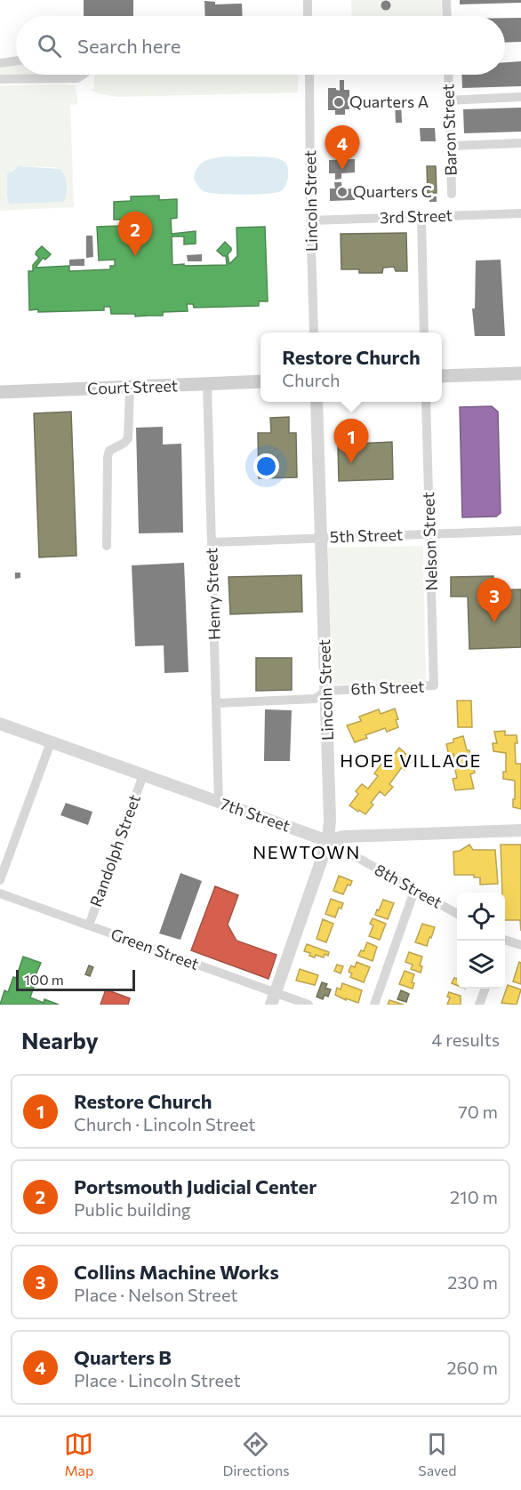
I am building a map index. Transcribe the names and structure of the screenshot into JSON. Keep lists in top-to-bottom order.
{
  "streets": {
    "main road": ["Court Street"],
    "street": [
      "Baron Street",
      "Lincoln Street",
      "3rd Street",
      "5th Street",
      "Nelson Street",
      "Henry Street",
      "6th Street",
      "7th Street",
      "Randolph Street",
      "8th Street",
      "Green Street"
    ]
  },
  "crossings": [
    ["Lincoln Street", "3rd Street"],
    ["Lincoln Street", "5th Street"],
    ["Lincoln Street", "6th Street"],
    ["Lincoln Street", "7th Street"],
    ["Lincoln Street", "8th Street"],
    ["Lincoln Street", "Green Street"],
    ["Court Street", "Henry Street"],
    ["5th Street", "Nelson Street"],
    ["5th Street", "Henry Street"],
    ["Nelson Street", "6th Street"],
    ["Henry Street", "6th Street"],
    ["Henry Street", "7th Street"],
    ["7th Street", "Randolph Street"],
    ["7th Street", "8th Street"],
    ["Randolph Street", "Green Street"]
  ],
  "districts": ["HOPE VILLAGE", "NEWTOWN"],
  "places": ["Quarters A", "Quarters C"],
  "scale_bar": "100 m",
  "page": {
    "search": "Search here",
    "pins": [
      "4",
      "2",
      "1",
      "3"
    ],
    "popup": ["Restore Church", "Church"],
    "scale": "100 m",
    "heading": ["Nearby", "4 results"],
    "list": [
      {
        "mark": "1",
        "name": "Restore Church",
        "note": "Church · Lincoln Street",
        "value": "70 m"
      },
      {
        "mark": "2",
        "name": "Portsmouth Judicial Center",
        "note": "Public building",
        "value": "210 m"
      },
      {
        "mark": "3",
        "name": "Collins Machine Works",
        "note": "Place · Nelson Street",
        "value": "230 m"
      },
      {
        "mark": "4",
        "name": "Quarters B",
        "note": "Place · Lincoln Street",
        "value": "260 m"
      }
    ],
    "nav": ["Map", "Directions", "Saved"]
  }
}
